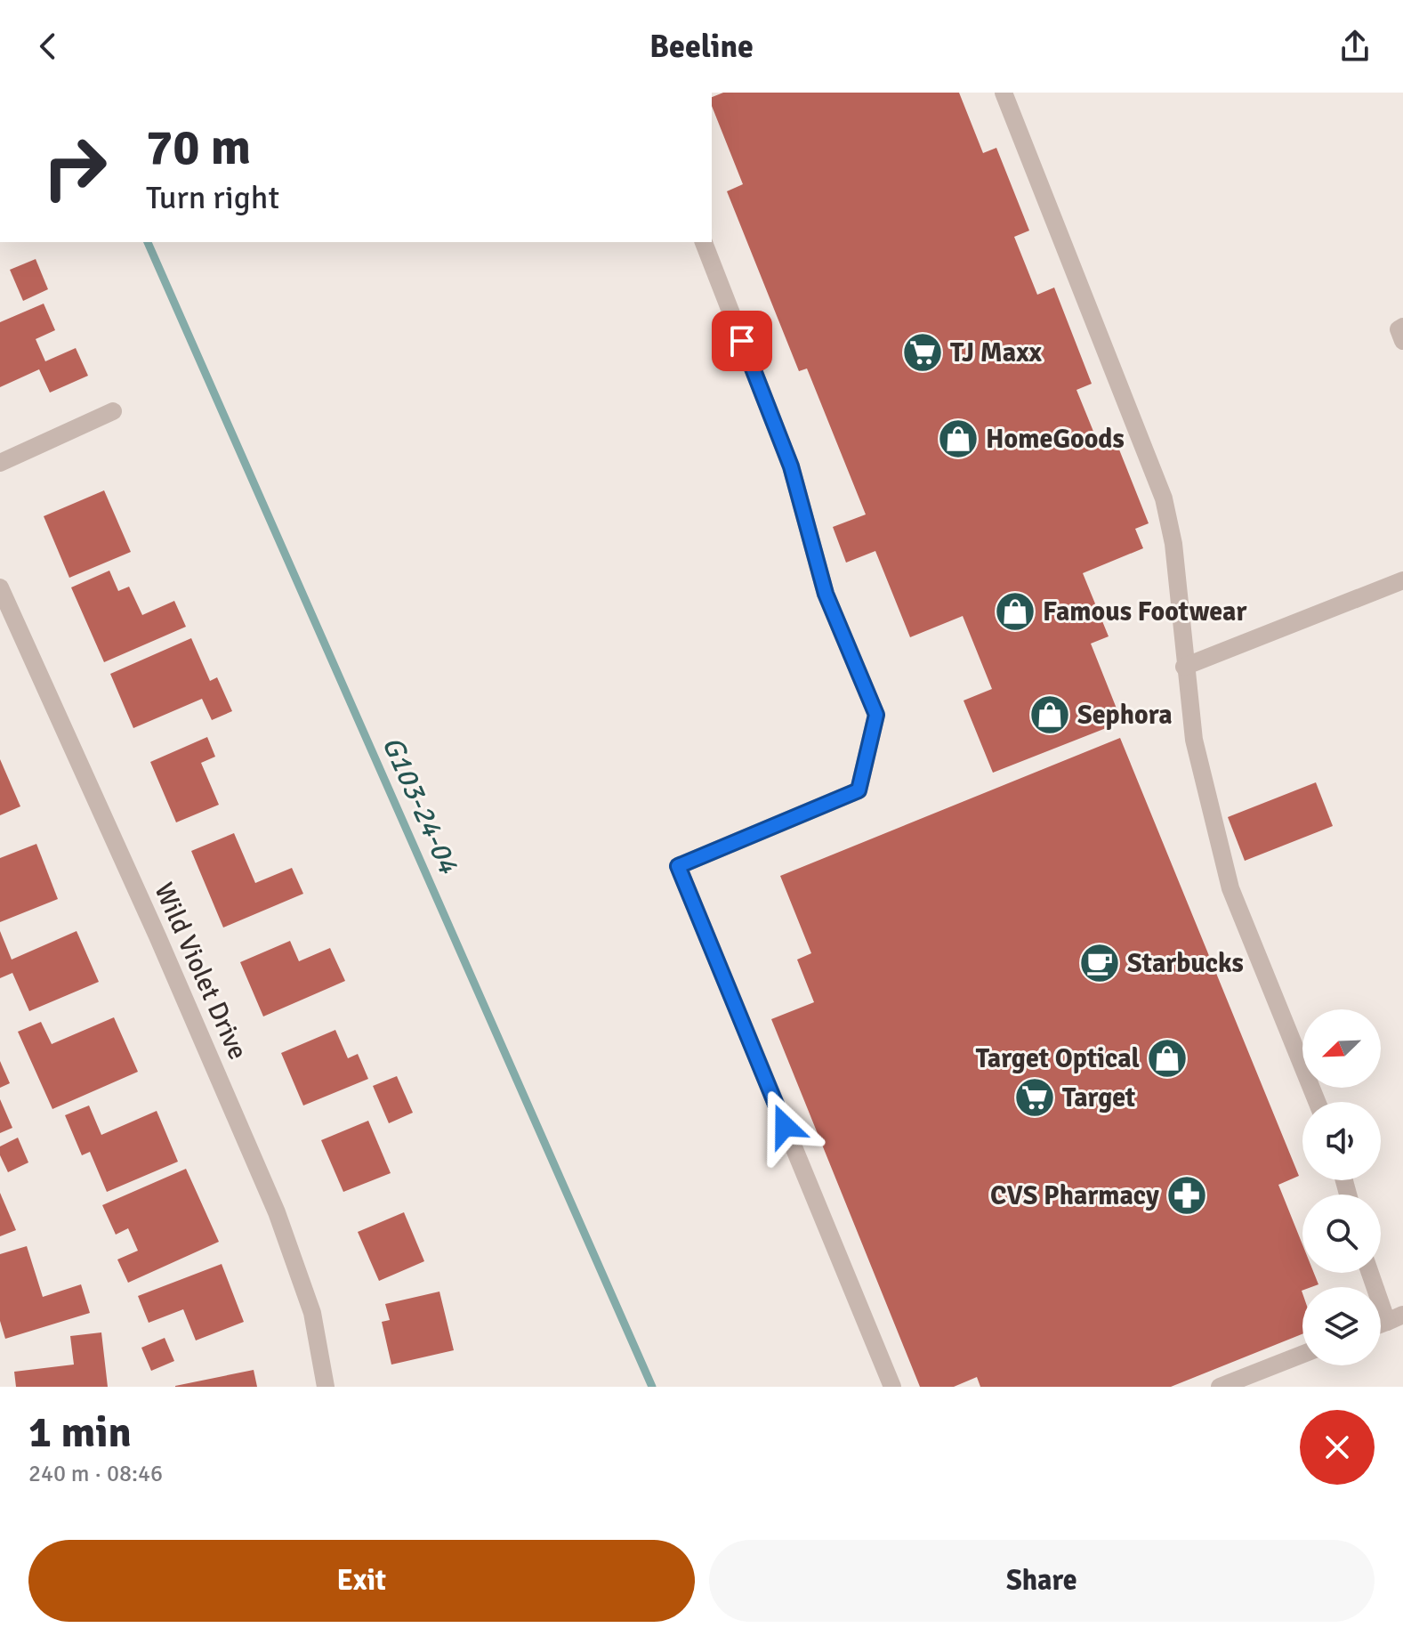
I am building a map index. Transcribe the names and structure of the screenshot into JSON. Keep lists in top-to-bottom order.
{
  "streets": {
    "street": ["Wild Violet Drive"]
  },
  "water": ["G103-24-04"],
  "places": {
    "supermarket": ["TJ Maxx", "Target"],
    "shop": [
      "HomeGoods",
      "Famous Footwear",
      "Sephora",
      "Target Optical"
    ],
    "cafe": ["Starbucks"],
    "pharmacy": ["CVS Pharmacy"]
  },
  "north": "bottom left",
  "page": {
    "header": "Beeline",
    "turn": ["70 m", "Turn right"],
    "heading": ["1 min", "240 m · 08:46"],
    "buttons": ["Exit", "Share"]
  }
}
